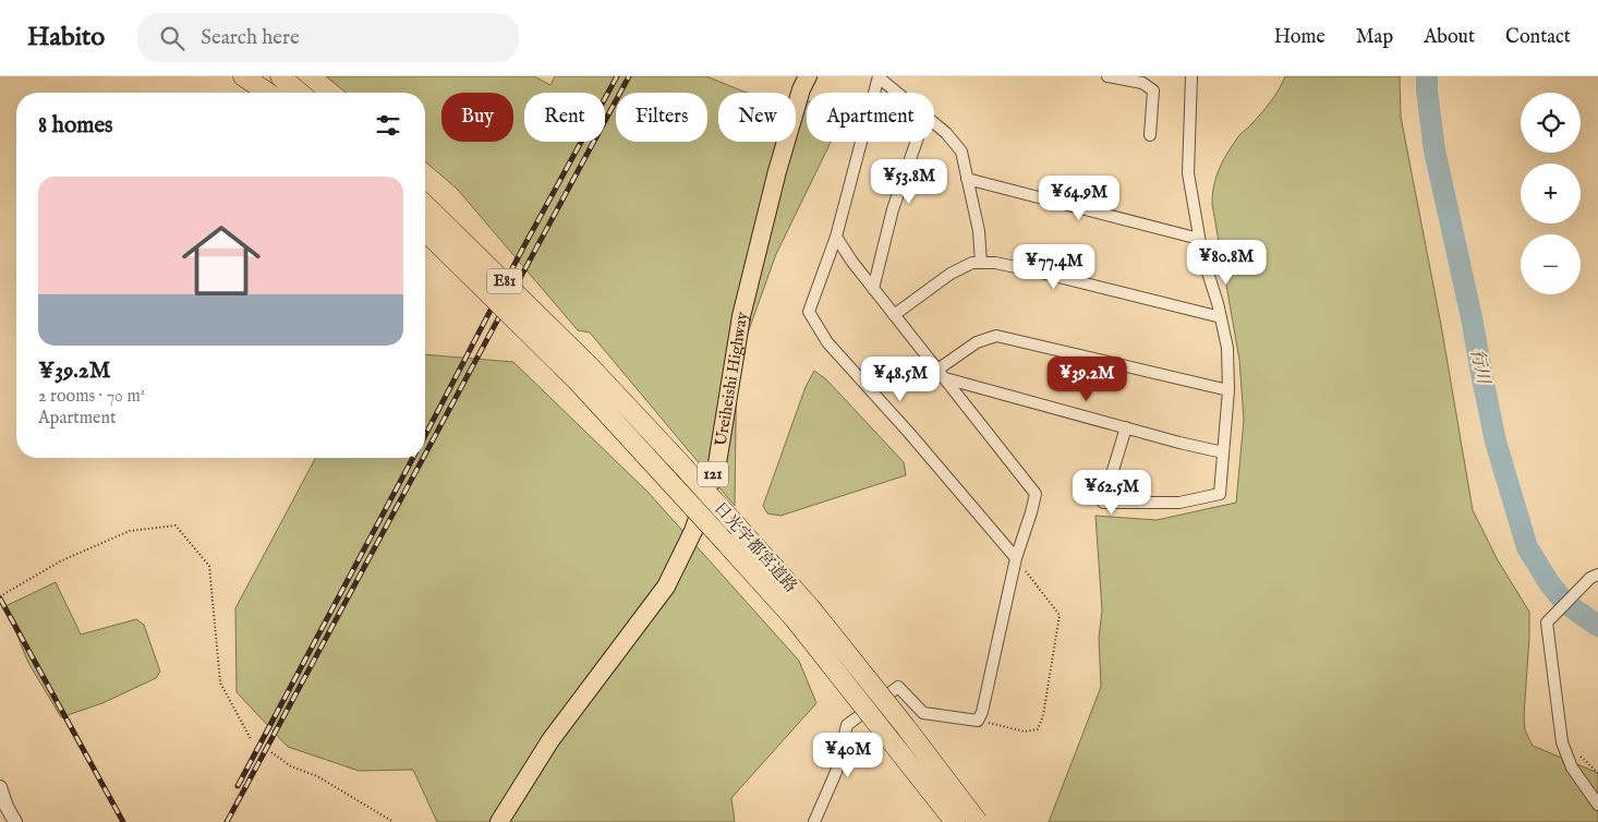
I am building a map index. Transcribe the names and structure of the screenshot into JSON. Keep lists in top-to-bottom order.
{
  "streets": {
    "highway": [
      "E81",
      "Ureiheishi Highway",
      "121",
      "日光宇都宮道路"
    ]
  },
  "water": ["行川"],
  "page": {
    "header": "Habito",
    "search": "Search here",
    "nav": [
      "Home",
      "Map",
      "About",
      "Contact"
    ],
    "map_buttons": ["+", "−"],
    "chip": [
      "Buy",
      "Rent",
      "Filters",
      "New",
      "Apartment"
    ],
    "heading": "8 homes",
    "list": [
      {
        "name": "¥39.2M",
        "note": "2 rooms · 70 m² · Apartment"
      }
    ],
    "price": [
      "¥53.8M",
      "¥64.9M",
      "¥80.8M",
      "¥77.4M",
      "¥48.5M",
      "¥39.2M",
      "¥62.5M",
      "¥40M"
    ]
  }
}
